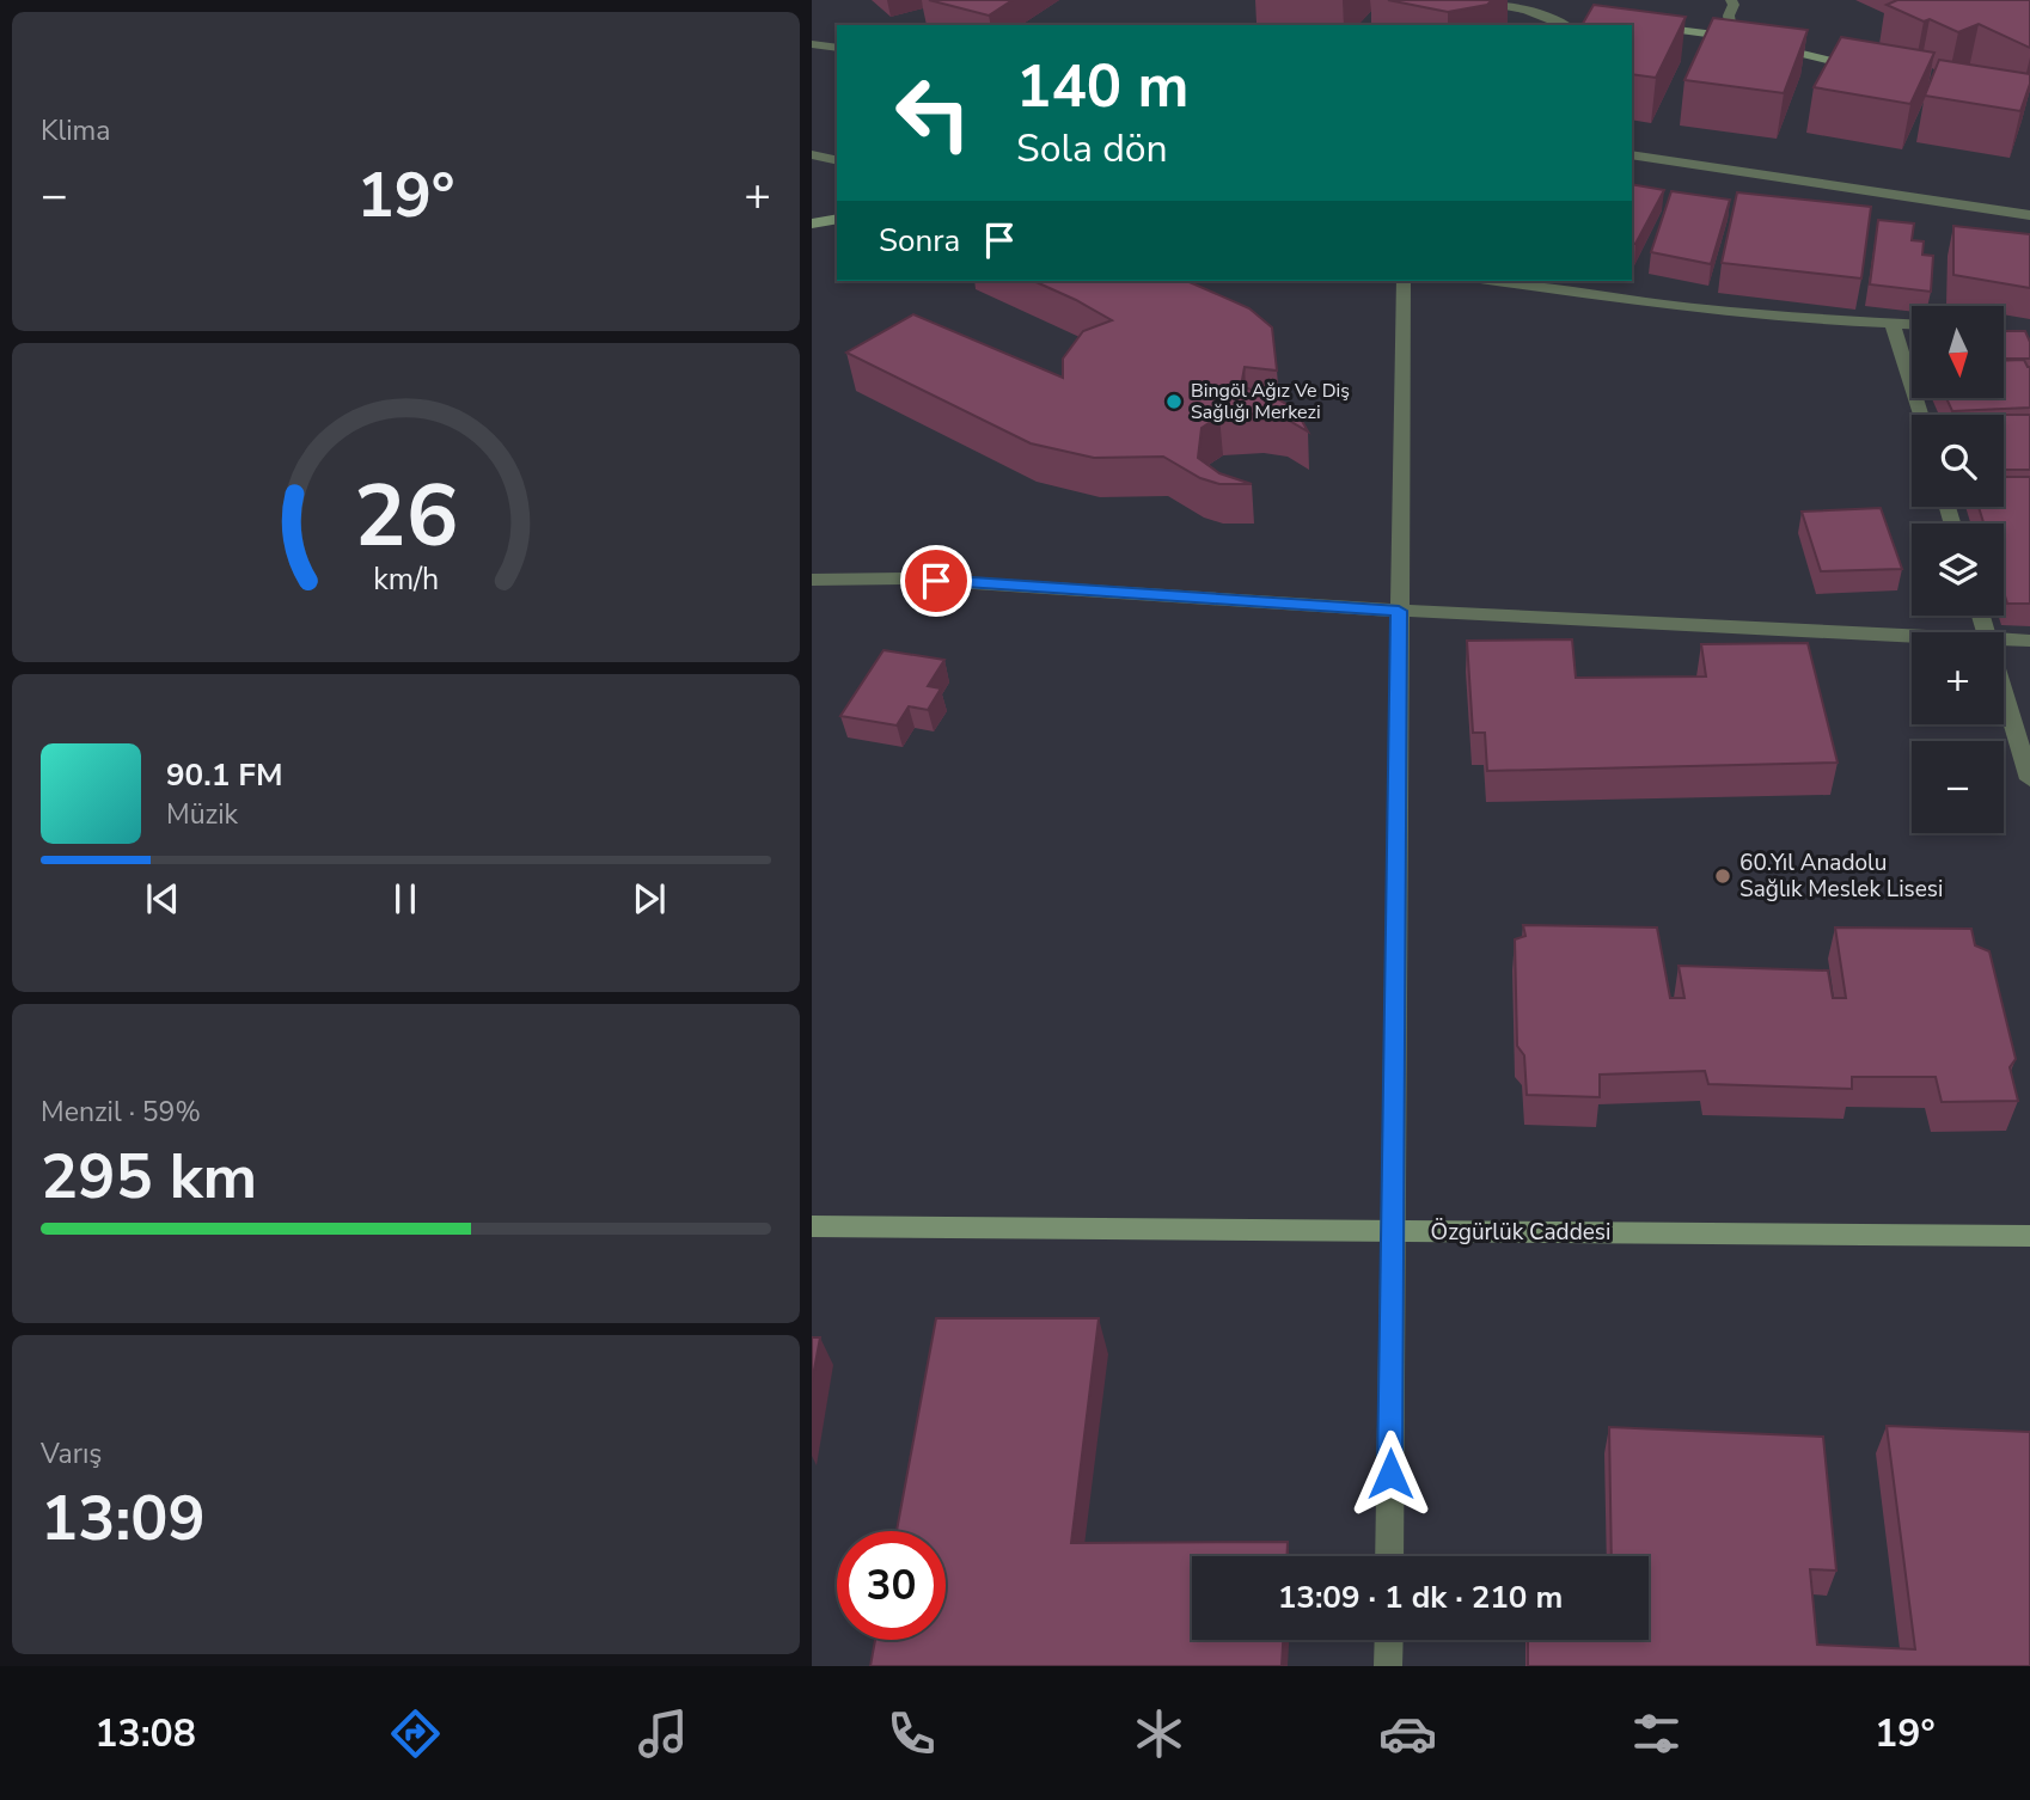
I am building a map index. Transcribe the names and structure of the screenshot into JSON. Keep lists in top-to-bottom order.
{
  "streets": {
    "street": ["Özgürlük Caddesi"]
  },
  "places": ["Bingöl Ağız Ve Diş Sağlığı Merkezi", "60.Yıl Anadolu Sağlık Meslek Lisesi"],
  "north": "bottom",
  "page": {
    "tile": [
      "Klima",
      ["Menzil · 59%", "295 km"],
      ["Varış", "13:09"]
    ],
    "turn": ["140 m", "Sola dön"],
    "heat": ["−", "19°", "+"],
    "then": "Sonra",
    "map_buttons": ["+", "−"],
    "song": ["90.1 FM", "Müzik"],
    "limit": "30",
    "trip": "13:09 · 1 dk · 210 m",
    "tabs": ["13:08", "19°"],
    "gauge": ["26", "km/h"]
  }
}
